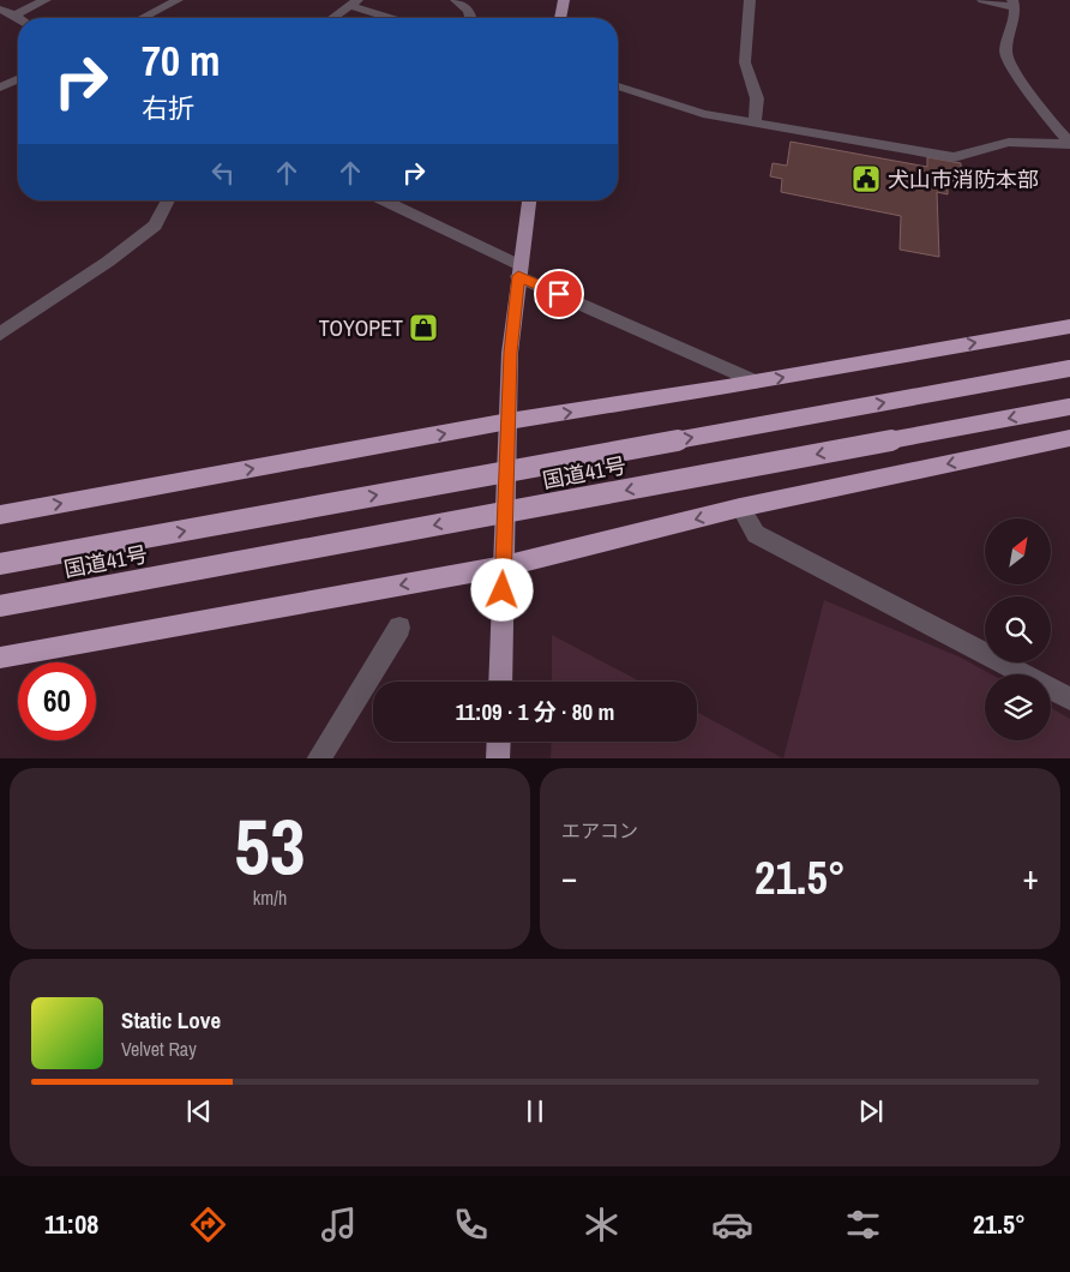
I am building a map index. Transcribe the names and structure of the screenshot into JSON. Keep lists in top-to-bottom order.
{
  "streets": {
    "highway": ["国道41号"]
  },
  "places": {
    "public building": ["犬山市消防本部"],
    "shop": ["TOYOPET"]
  },
  "north": "top right",
  "page": {
    "turn": ["70 m", "右折"],
    "limit": "60",
    "trip": "11:09 · 1 分 · 80 m",
    "tile": [
      ["53", "km/h"],
      "エアコン"
    ],
    "heat": ["−", "21.5°", "+"],
    "song": ["Static Love", "Velvet Ray"],
    "tabs": ["11:08", "21.5°"]
  }
}
